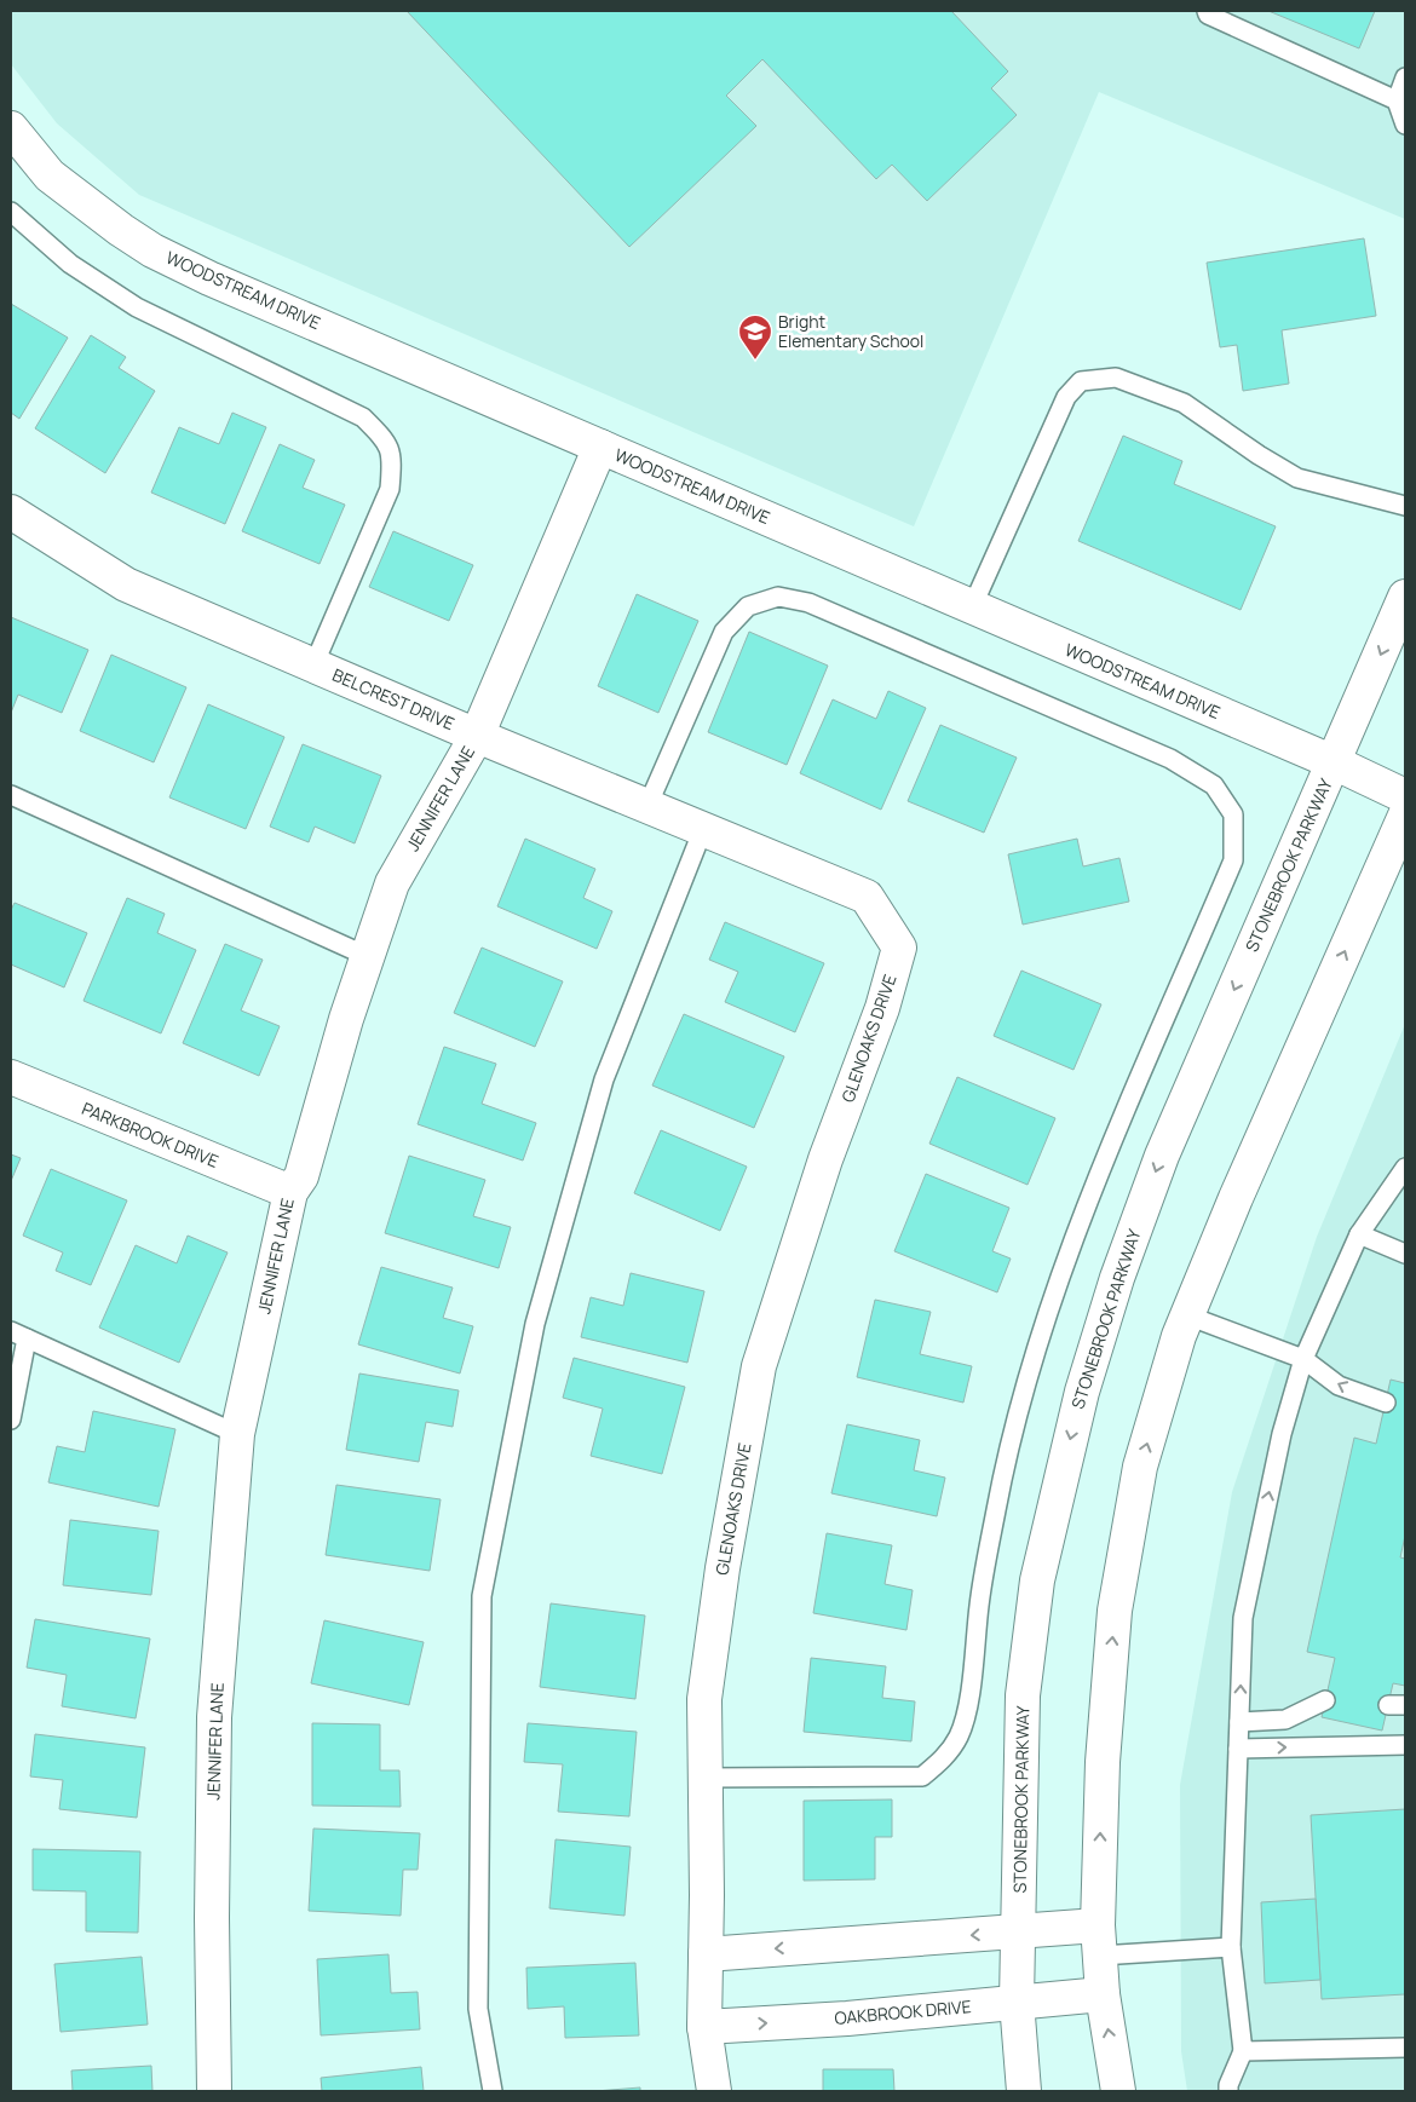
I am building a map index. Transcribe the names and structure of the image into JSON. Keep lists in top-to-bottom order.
{
  "streets": {
    "street": [
      "WOODSTREAM DRIVE",
      "BELCREST DRIVE",
      "JENNIFER LANE",
      "STONEBROOK PARKWAY",
      "GLENOAKS DRIVE",
      "PARKBROOK DRIVE",
      "OAKBROOK DRIVE"
    ]
  },
  "crossings": [
    ["WOODSTREAM DRIVE", "JENNIFER LANE"],
    ["WOODSTREAM DRIVE", "STONEBROOK PARKWAY"],
    ["BELCREST DRIVE", "JENNIFER LANE"],
    ["BELCREST DRIVE", "GLENOAKS DRIVE"],
    ["JENNIFER LANE", "PARKBROOK DRIVE"],
    ["STONEBROOK PARKWAY", "OAKBROOK DRIVE"],
    ["GLENOAKS DRIVE", "OAKBROOK DRIVE"]
  ],
  "places": {
    "school or university": ["Bright Elementary School"]
  }
}
